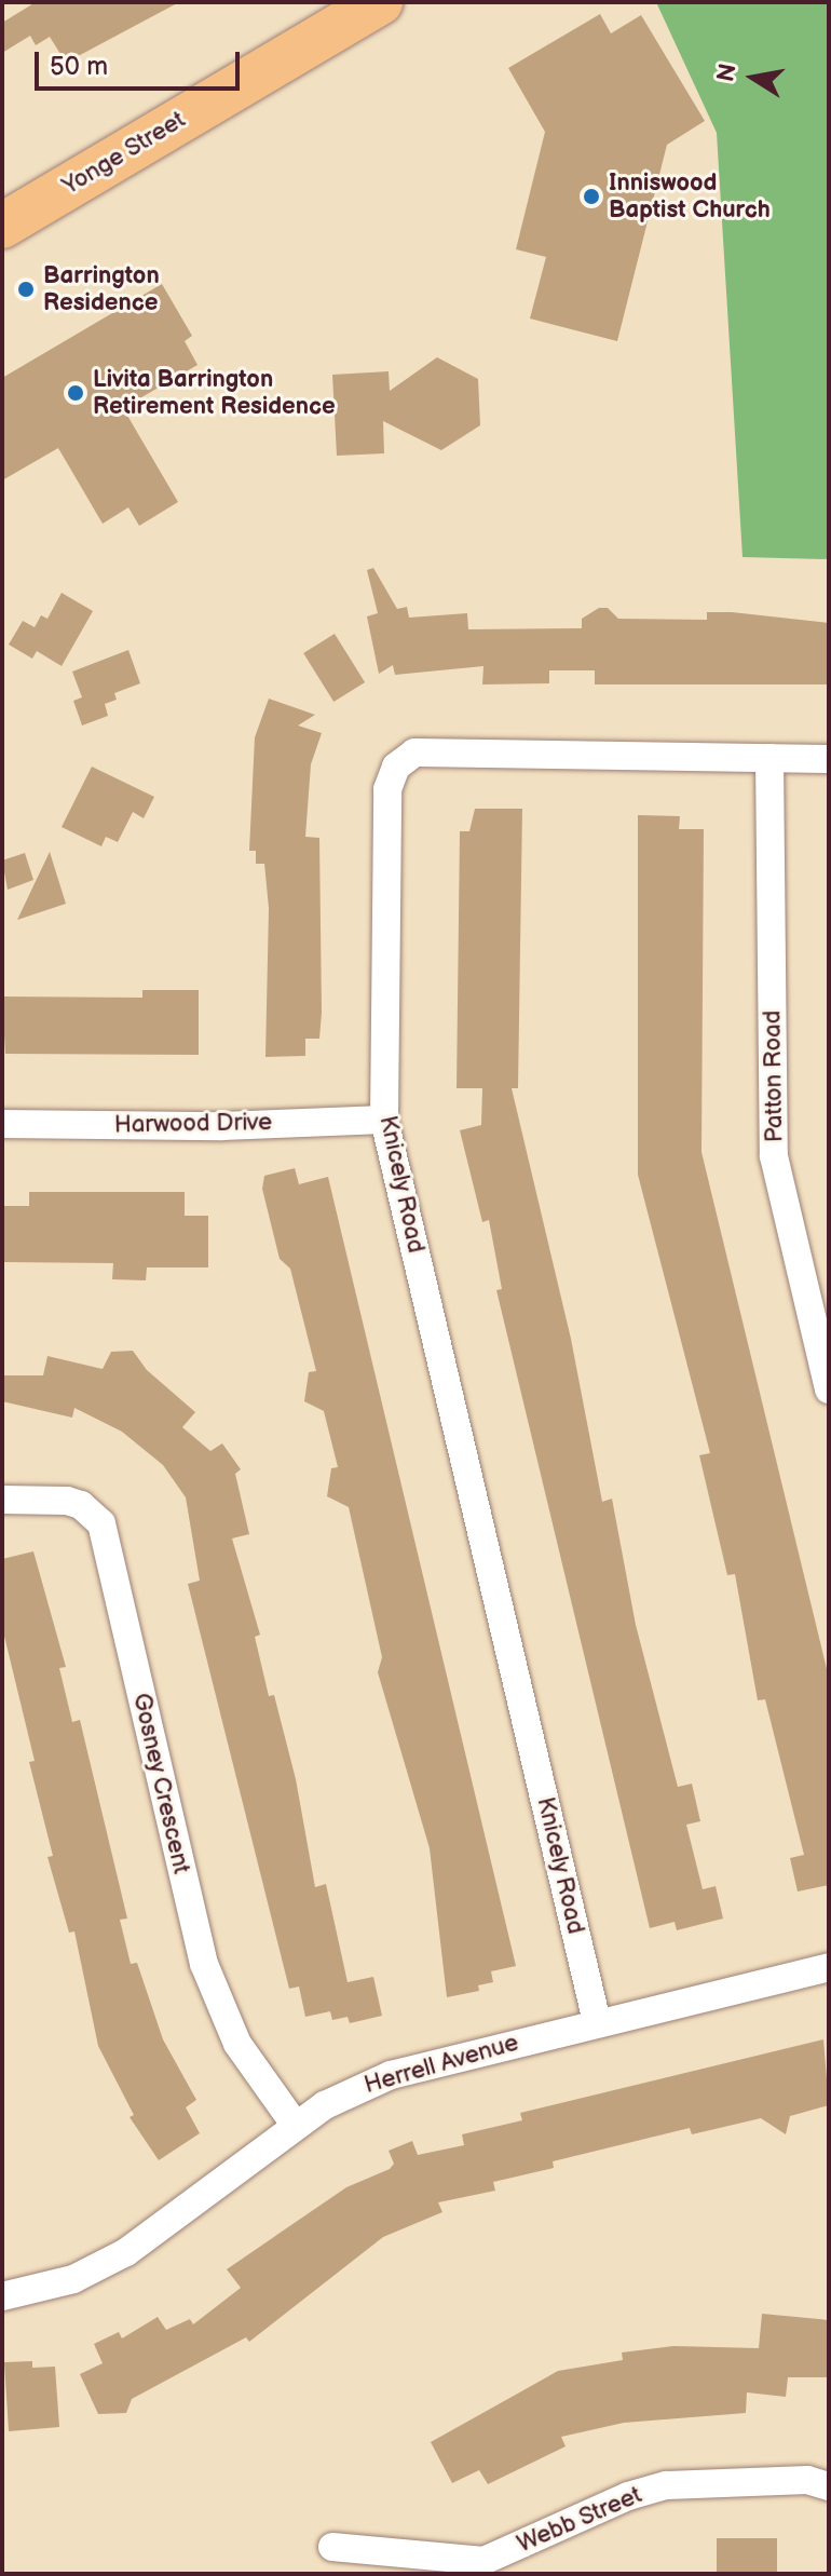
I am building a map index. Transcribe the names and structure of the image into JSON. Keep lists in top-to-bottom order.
{
  "streets": {
    "main road": ["Yonge Street"],
    "street": [
      "Patton Road",
      "Harwood Drive",
      "Knicely Road",
      "Gosney Crescent",
      "Herrell Avenue",
      "Webb Street"
    ]
  },
  "crossings": [
    ["Patton Road", "Knicely Road"],
    ["Harwood Drive", "Knicely Road"],
    ["Knicely Road", "Herrell Avenue"],
    ["Gosney Crescent", "Herrell Avenue"]
  ],
  "places": ["Inniswood Baptist Church", "Barrington Residence", "Livita Barrington Retirement Residence"],
  "scale_bar": "50 m",
  "north": "left"
}
